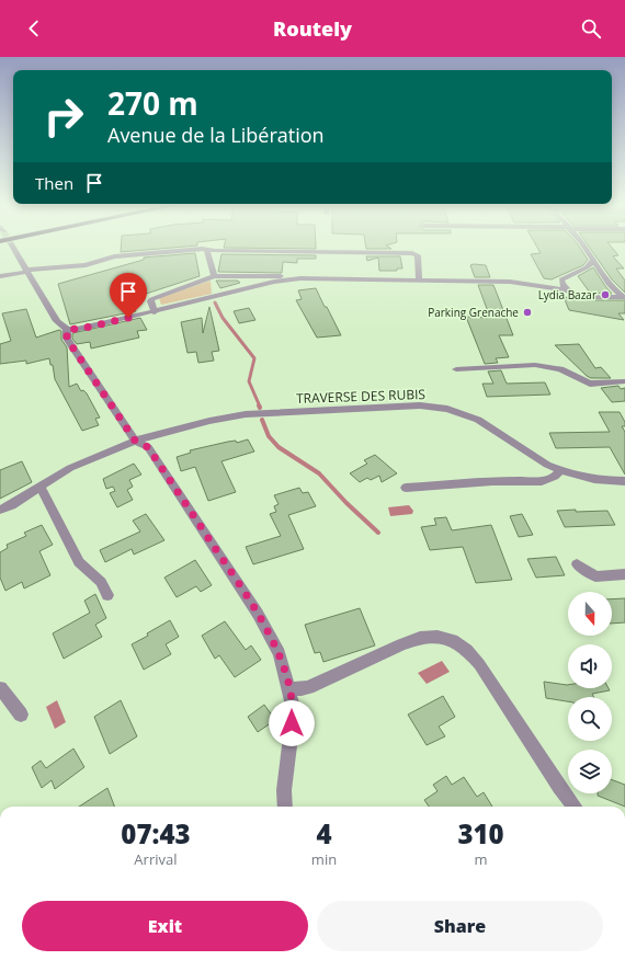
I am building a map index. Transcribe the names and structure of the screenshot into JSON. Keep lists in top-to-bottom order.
{
  "streets": {
    "street": ["TRAVERSE DES RUBIS"]
  },
  "places": ["Lydia Bazar", "Parking Grenache"],
  "north": "bottom",
  "page": {
    "header": "Routely",
    "turn": ["270 m", "Avenue de la Libération"],
    "then": "Then",
    "eta": [
      "07:43",
      "Arrival",
      "4",
      "min",
      "310",
      "m"
    ],
    "buttons": ["Exit", "Share"]
  }
}
